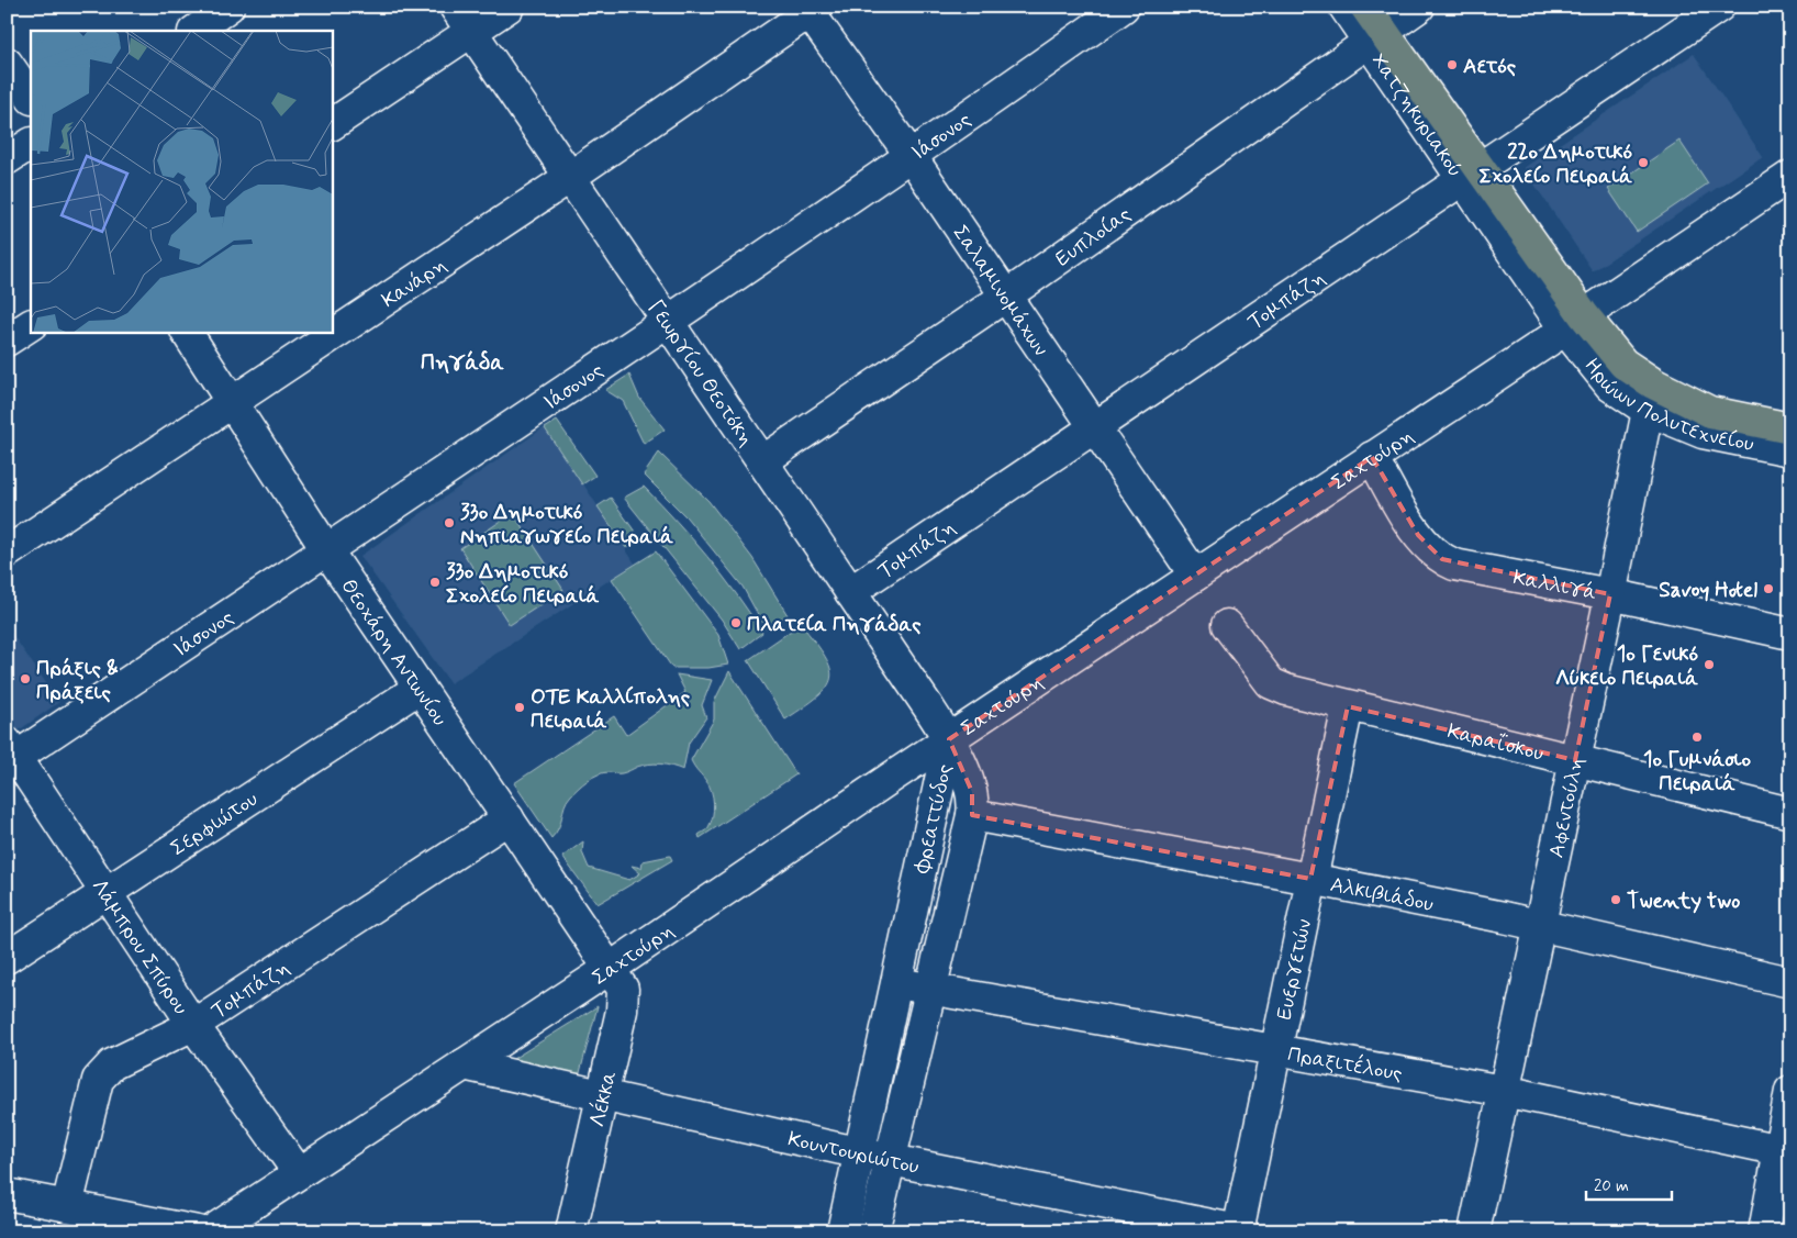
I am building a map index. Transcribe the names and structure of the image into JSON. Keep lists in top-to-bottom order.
{
  "streets": {
    "main road": ["Χατζηκυριακού", "Ηρώων Πολυτεχνείου"],
    "street": [
      "Ιάσονος",
      "Ευπλοίας",
      "Κανάρη",
      "Σαλαμινομάχων",
      "Τομπάζη",
      "Γεωργίου Θεοτόκη",
      "Σαχτούρη",
      "Καλλιγά",
      "Θεοχάρη Αντωνίου",
      "Καραΐσκου",
      "Αφεντούλη",
      "Φρεαττύδος",
      "Σερφιώτου",
      "Αλκιβιάδου",
      "Λάμπρου Σπύρου",
      "Ευεργετών",
      "Πραξιτέλους",
      "Λέκκα",
      "Κουντουριώτου"
    ]
  },
  "crossings": [
    ["Χατζηκυριακού", "Ευπλοίας"],
    ["Χατζηκυριακού", "Τομπάζη"],
    ["Χατζηκυριακού", "Ηρώων Πολυτεχνείου"],
    ["Χατζηκυριακού", "Σαχτούρη"],
    ["Ιάσονος", "Σαλαμινομάχων"],
    ["Ιάσονος", "Γεωργίου Θεοτόκη"],
    ["Ιάσονος", "Θεοχάρη Αντωνίου"],
    ["Ιάσονος", "Λάμπρου Σπύρου"],
    ["Ευπλοίας", "Σαλαμινομάχων"],
    ["Ευπλοίας", "Γεωργίου Θεοτόκη"],
    ["Κανάρη", "Σαλαμινομάχων"],
    ["Κανάρη", "Γεωργίου Θεοτόκη"],
    ["Κανάρη", "Θεοχάρη Αντωνίου"],
    ["Σαλαμινομάχων", "Τομπάζη"],
    ["Σαλαμινομάχων", "Σαχτούρη"],
    ["Τομπάζη", "Γεωργίου Θεοτόκη"],
    ["Τομπάζη", "Θεοχάρη Αντωνίου"],
    ["Τομπάζη", "Λάμπρου Σπύρου"],
    ["Γεωργίου Θεοτόκη", "Σαχτούρη"],
    ["Γεωργίου Θεοτόκη", "Φρεαττύδος"],
    ["Ηρώων Πολυτεχνείου", "Σαχτούρη"],
    ["Ηρώων Πολυτεχνείου", "Αφεντούλη"],
    ["Σαχτούρη", "Καλλιγά"],
    ["Σαχτούρη", "Θεοχάρη Αντωνίου"],
    ["Σαχτούρη", "Φρεαττύδος"],
    ["Σαχτούρη", "Λάμπρου Σπύρου"],
    ["Σαχτούρη", "Λέκκα"],
    ["Σαχτούρη", "Κουντουριώτου"],
    ["Καλλιγά", "Αφεντούλη"],
    ["Θεοχάρη Αντωνίου", "Σερφιώτου"],
    ["Θεοχάρη Αντωνίου", "Λέκκα"],
    ["Καραΐσκου", "Αφεντούλη"],
    ["Καραΐσκου", "Ευεργετών"],
    ["Αφεντούλη", "Αλκιβιάδου"],
    ["Αφεντούλη", "Πραξιτέλους"],
    ["Φρεαττύδος", "Αλκιβιάδου"],
    ["Φρεαττύδος", "Πραξιτέλους"],
    ["Φρεαττύδος", "Κουντουριώτου"],
    ["Σερφιώτου", "Λάμπρου Σπύρου"],
    ["Αλκιβιάδου", "Ευεργετών"],
    ["Ευεργετών", "Πραξιτέλους"],
    ["Ευεργετών", "Κουντουριώτου"],
    ["Λέκκα", "Κουντουριώτου"]
  ],
  "districts": ["Πηγάδα"],
  "places": [
    "Αετός",
    "22ο Δημοτικό Σχολείο Πειραιά",
    "33ο Δημοτικό Νηπιαγωγείο Πειραιά",
    "33ο Δημοτικό Σχολείο Πειραιά",
    "Savoy Hotel",
    "Πλατεία Πηγάδας",
    "1ο Γενικό Λύκειο Πειραιά",
    "Πράξις & Πράξεις",
    "ΟΤΕ Καλλίπολης Πειραιά",
    "1ο Γυμνάσιο Πειραιά",
    "Twenty two"
  ],
  "scale_bar": "20 m"
}
